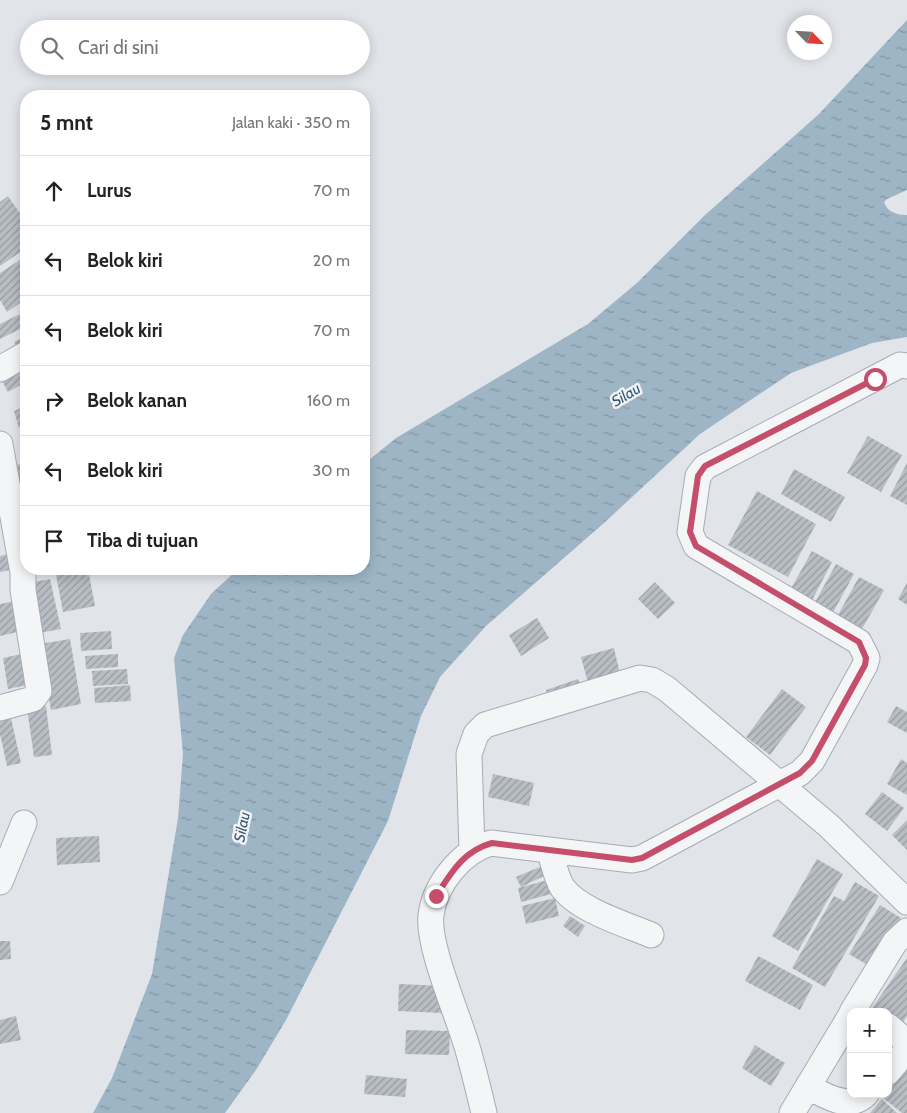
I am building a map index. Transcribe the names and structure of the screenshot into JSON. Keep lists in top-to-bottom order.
{
  "water": ["Silau"],
  "north": "bottom right",
  "page": {
    "search": "Cari di sini",
    "heading": ["5 mnt", "Jalan kaki · 350 m"],
    "list": [
      ["Lurus", "70 m"],
      ["Belok kiri", "20 m"],
      ["Belok kiri", "70 m"],
      ["Belok kanan", "160 m"],
      ["Belok kiri", "30 m"],
      "Tiba di tujuan"
    ],
    "map_buttons": ["+", "−"]
  }
}
